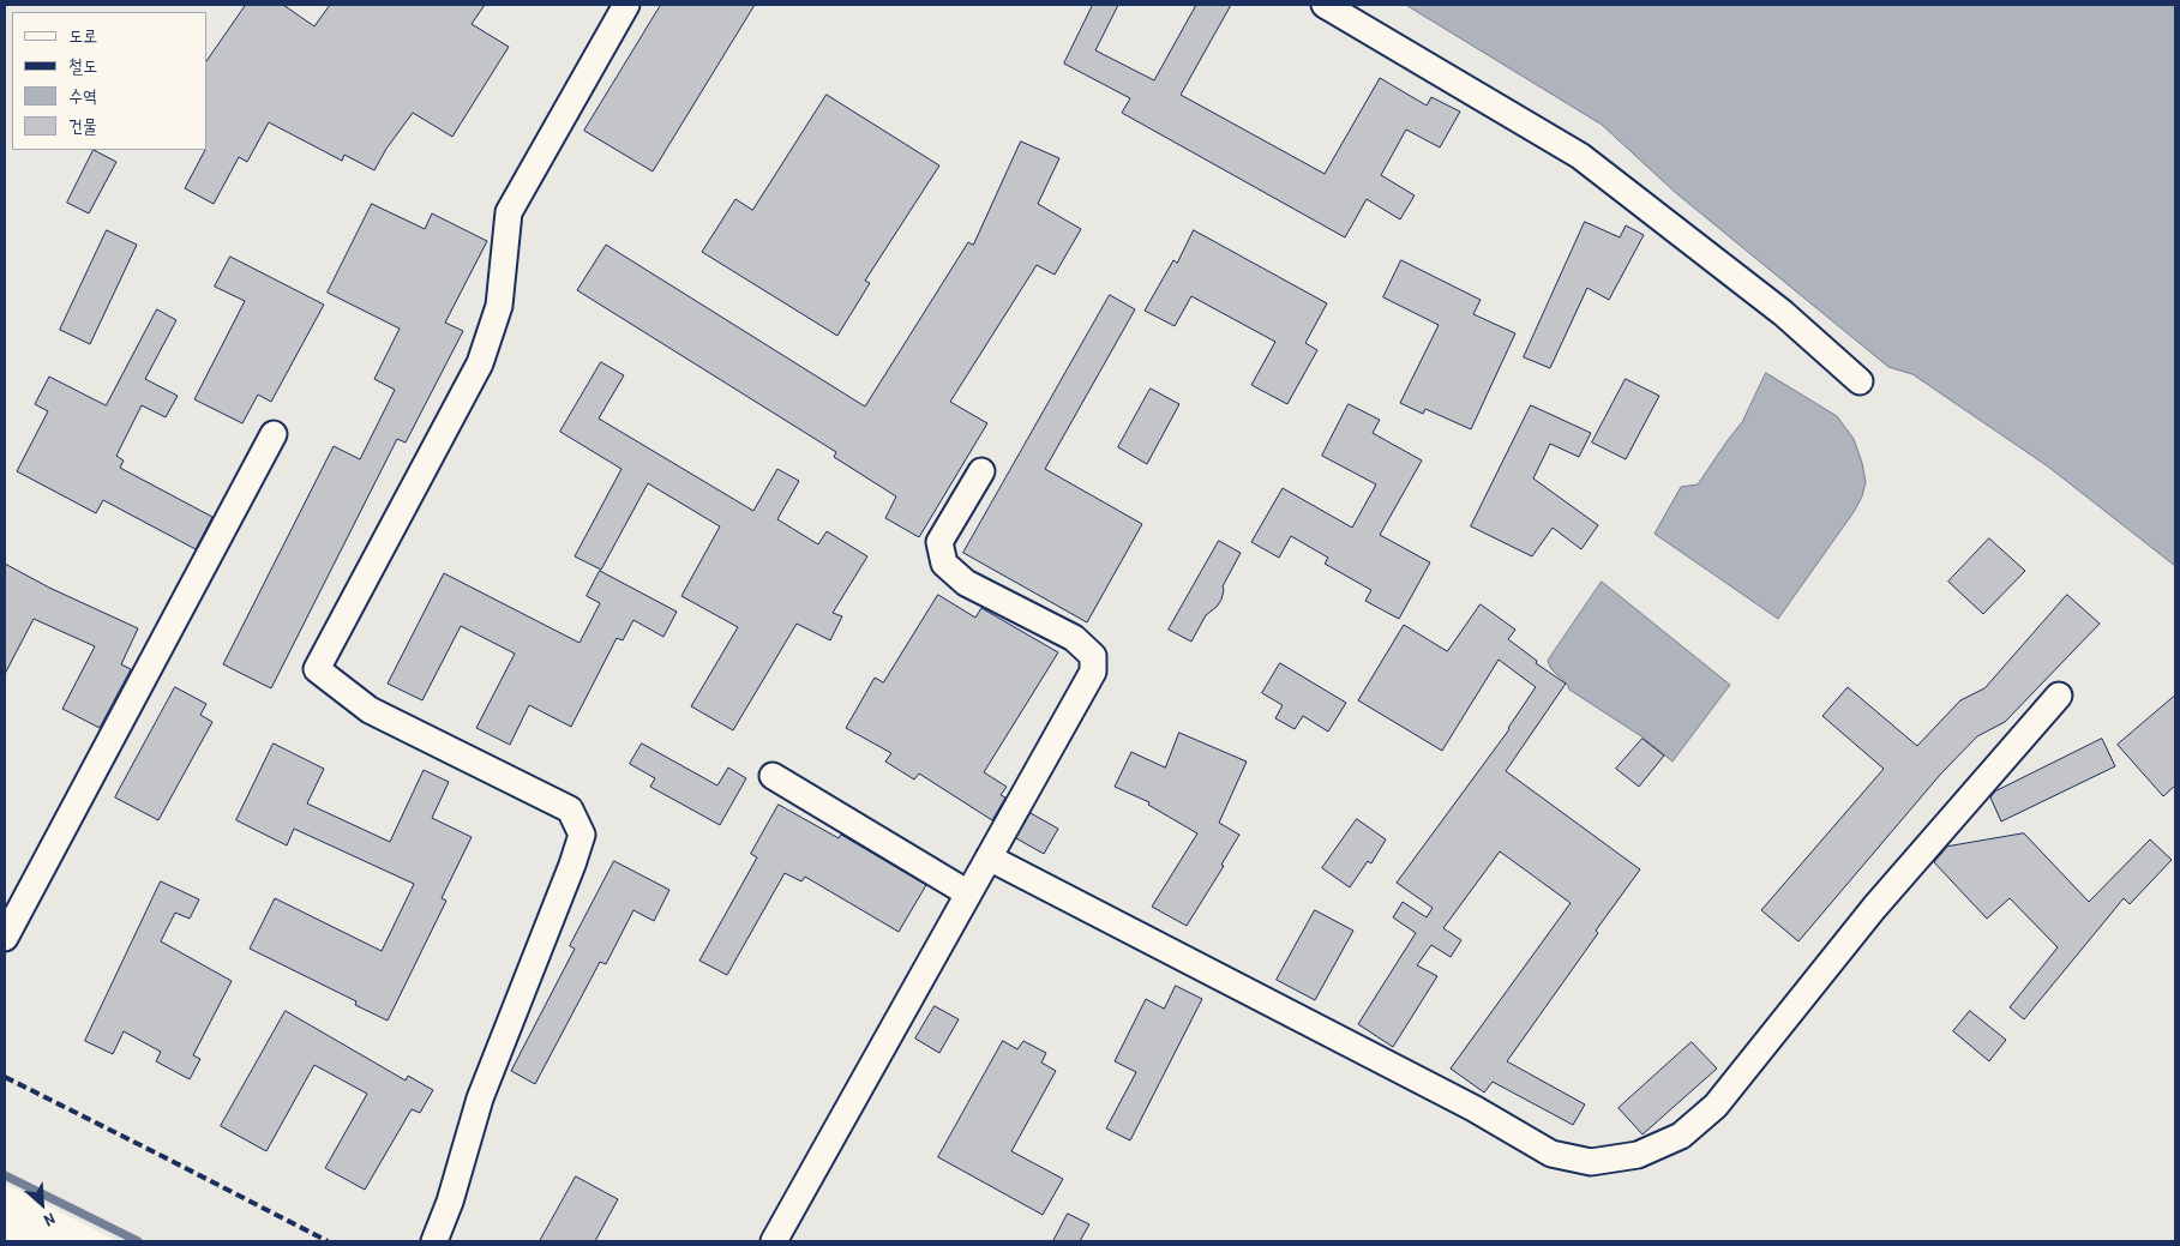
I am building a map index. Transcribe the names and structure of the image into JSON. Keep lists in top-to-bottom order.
{
  "legend": [
    "도로",
    "철도",
    "수역",
    "건물"
  ],
  "north": "bottom right"
}
